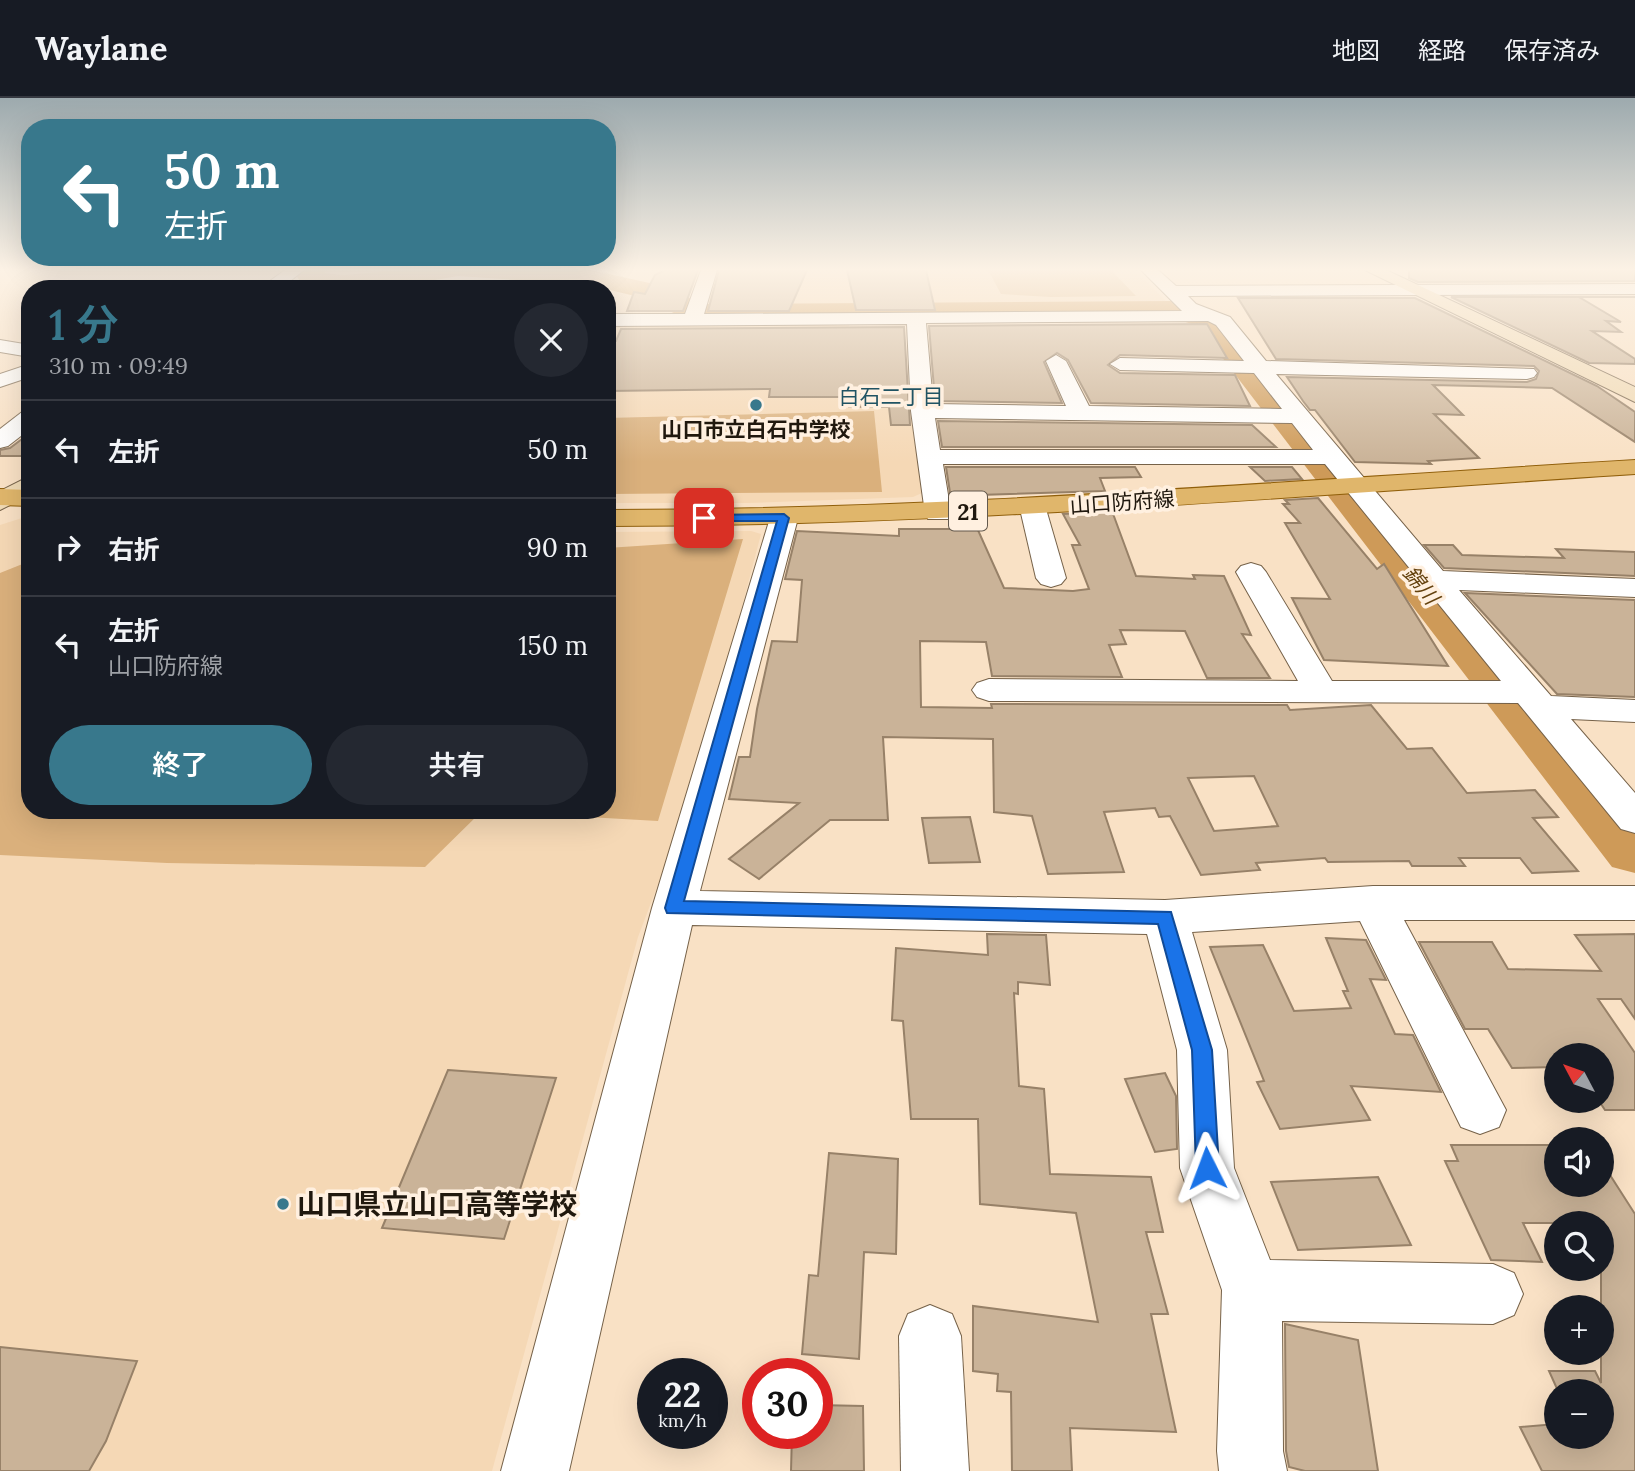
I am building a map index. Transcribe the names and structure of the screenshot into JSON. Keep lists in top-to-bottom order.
{
  "streets": {
    "main road": ["山口防府線", "21"]
  },
  "districts": ["白石二丁目"],
  "water": ["錦川"],
  "places": ["山口市立白石中学校", "山口県立山口高等学校"],
  "north": "top left",
  "page": {
    "header": "Waylane",
    "nav": ["地図", "経路", "保存済み"],
    "turn": ["50 m", "左折"],
    "heading": ["1 分", "310 m · 09:49"],
    "list": [
      {
        "name": "左折",
        "value": "50 m"
      },
      {
        "name": "右折",
        "value": "90 m"
      },
      {
        "name": "左折",
        "note": "山口防府線",
        "value": "150 m"
      }
    ],
    "buttons": ["終了", "共有"],
    "map_buttons": ["+", "−"],
    "speed": "22 km/h",
    "limit": "30"
  }
}
